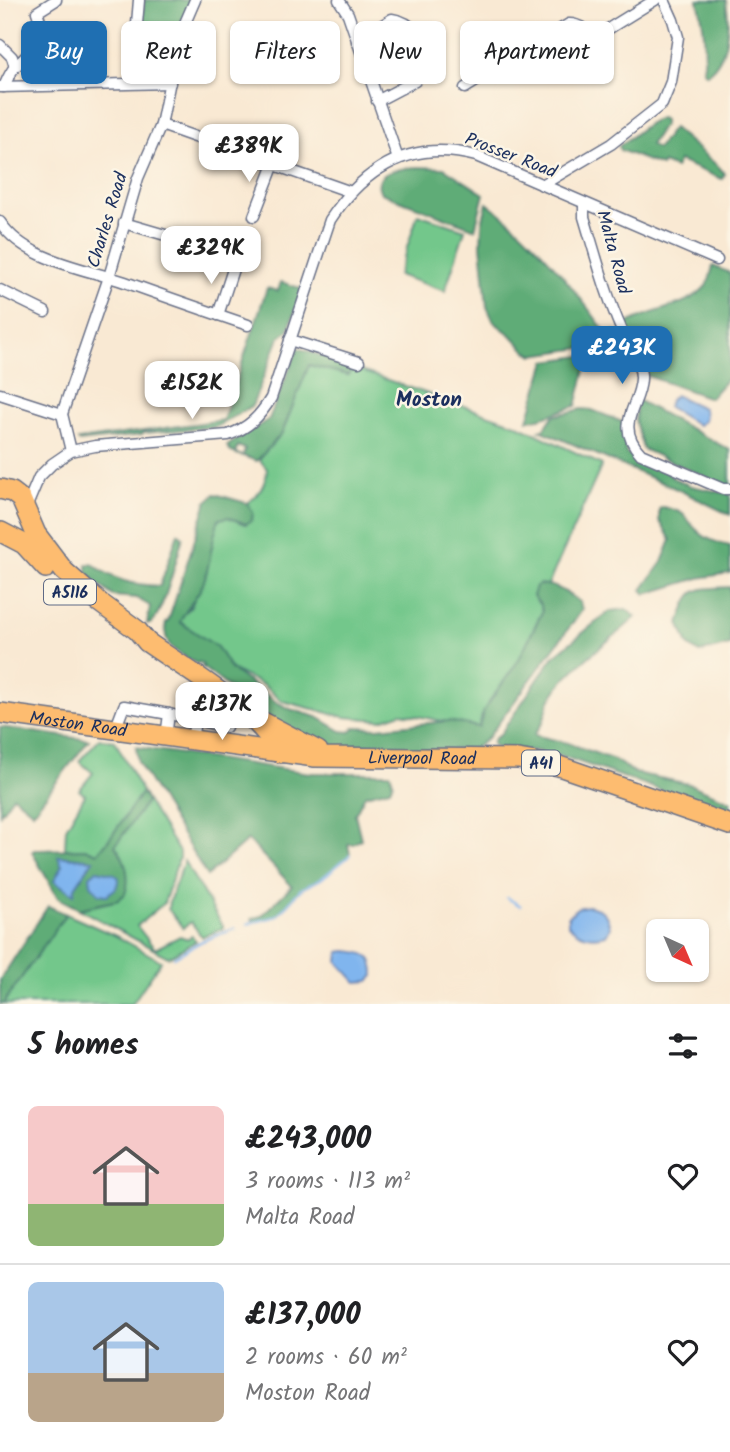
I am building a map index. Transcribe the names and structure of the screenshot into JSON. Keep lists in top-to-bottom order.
{
  "streets": {
    "highway": [
      "A5116",
      "Moston Road",
      "Liverpool Road",
      "A41"
    ],
    "street": ["Prosser Road", "Charles Road", "Malta Road"]
  },
  "crossings": [
    ["Prosser Road", "Malta Road"],
    ["Prosser Road", "A5116"],
    ["A5116", "Moston Road"],
    ["A5116", "Liverpool Road"],
    ["Moston Road", "Liverpool Road"]
  ],
  "districts": ["Moston"],
  "north": "bottom right",
  "page": {
    "chip": [
      "Buy",
      "Rent",
      "Filters",
      "New",
      "Apartment"
    ],
    "price": [
      "£389K",
      "£329K",
      "£243K",
      "£152K",
      "£137K"
    ],
    "heading": "5 homes",
    "list": [
      {
        "name": "£243,000",
        "note": "3 rooms · 113 m² · Malta Road"
      },
      {
        "name": "£137,000",
        "note": "2 rooms · 60 m² · Moston Road"
      }
    ]
  }
}
